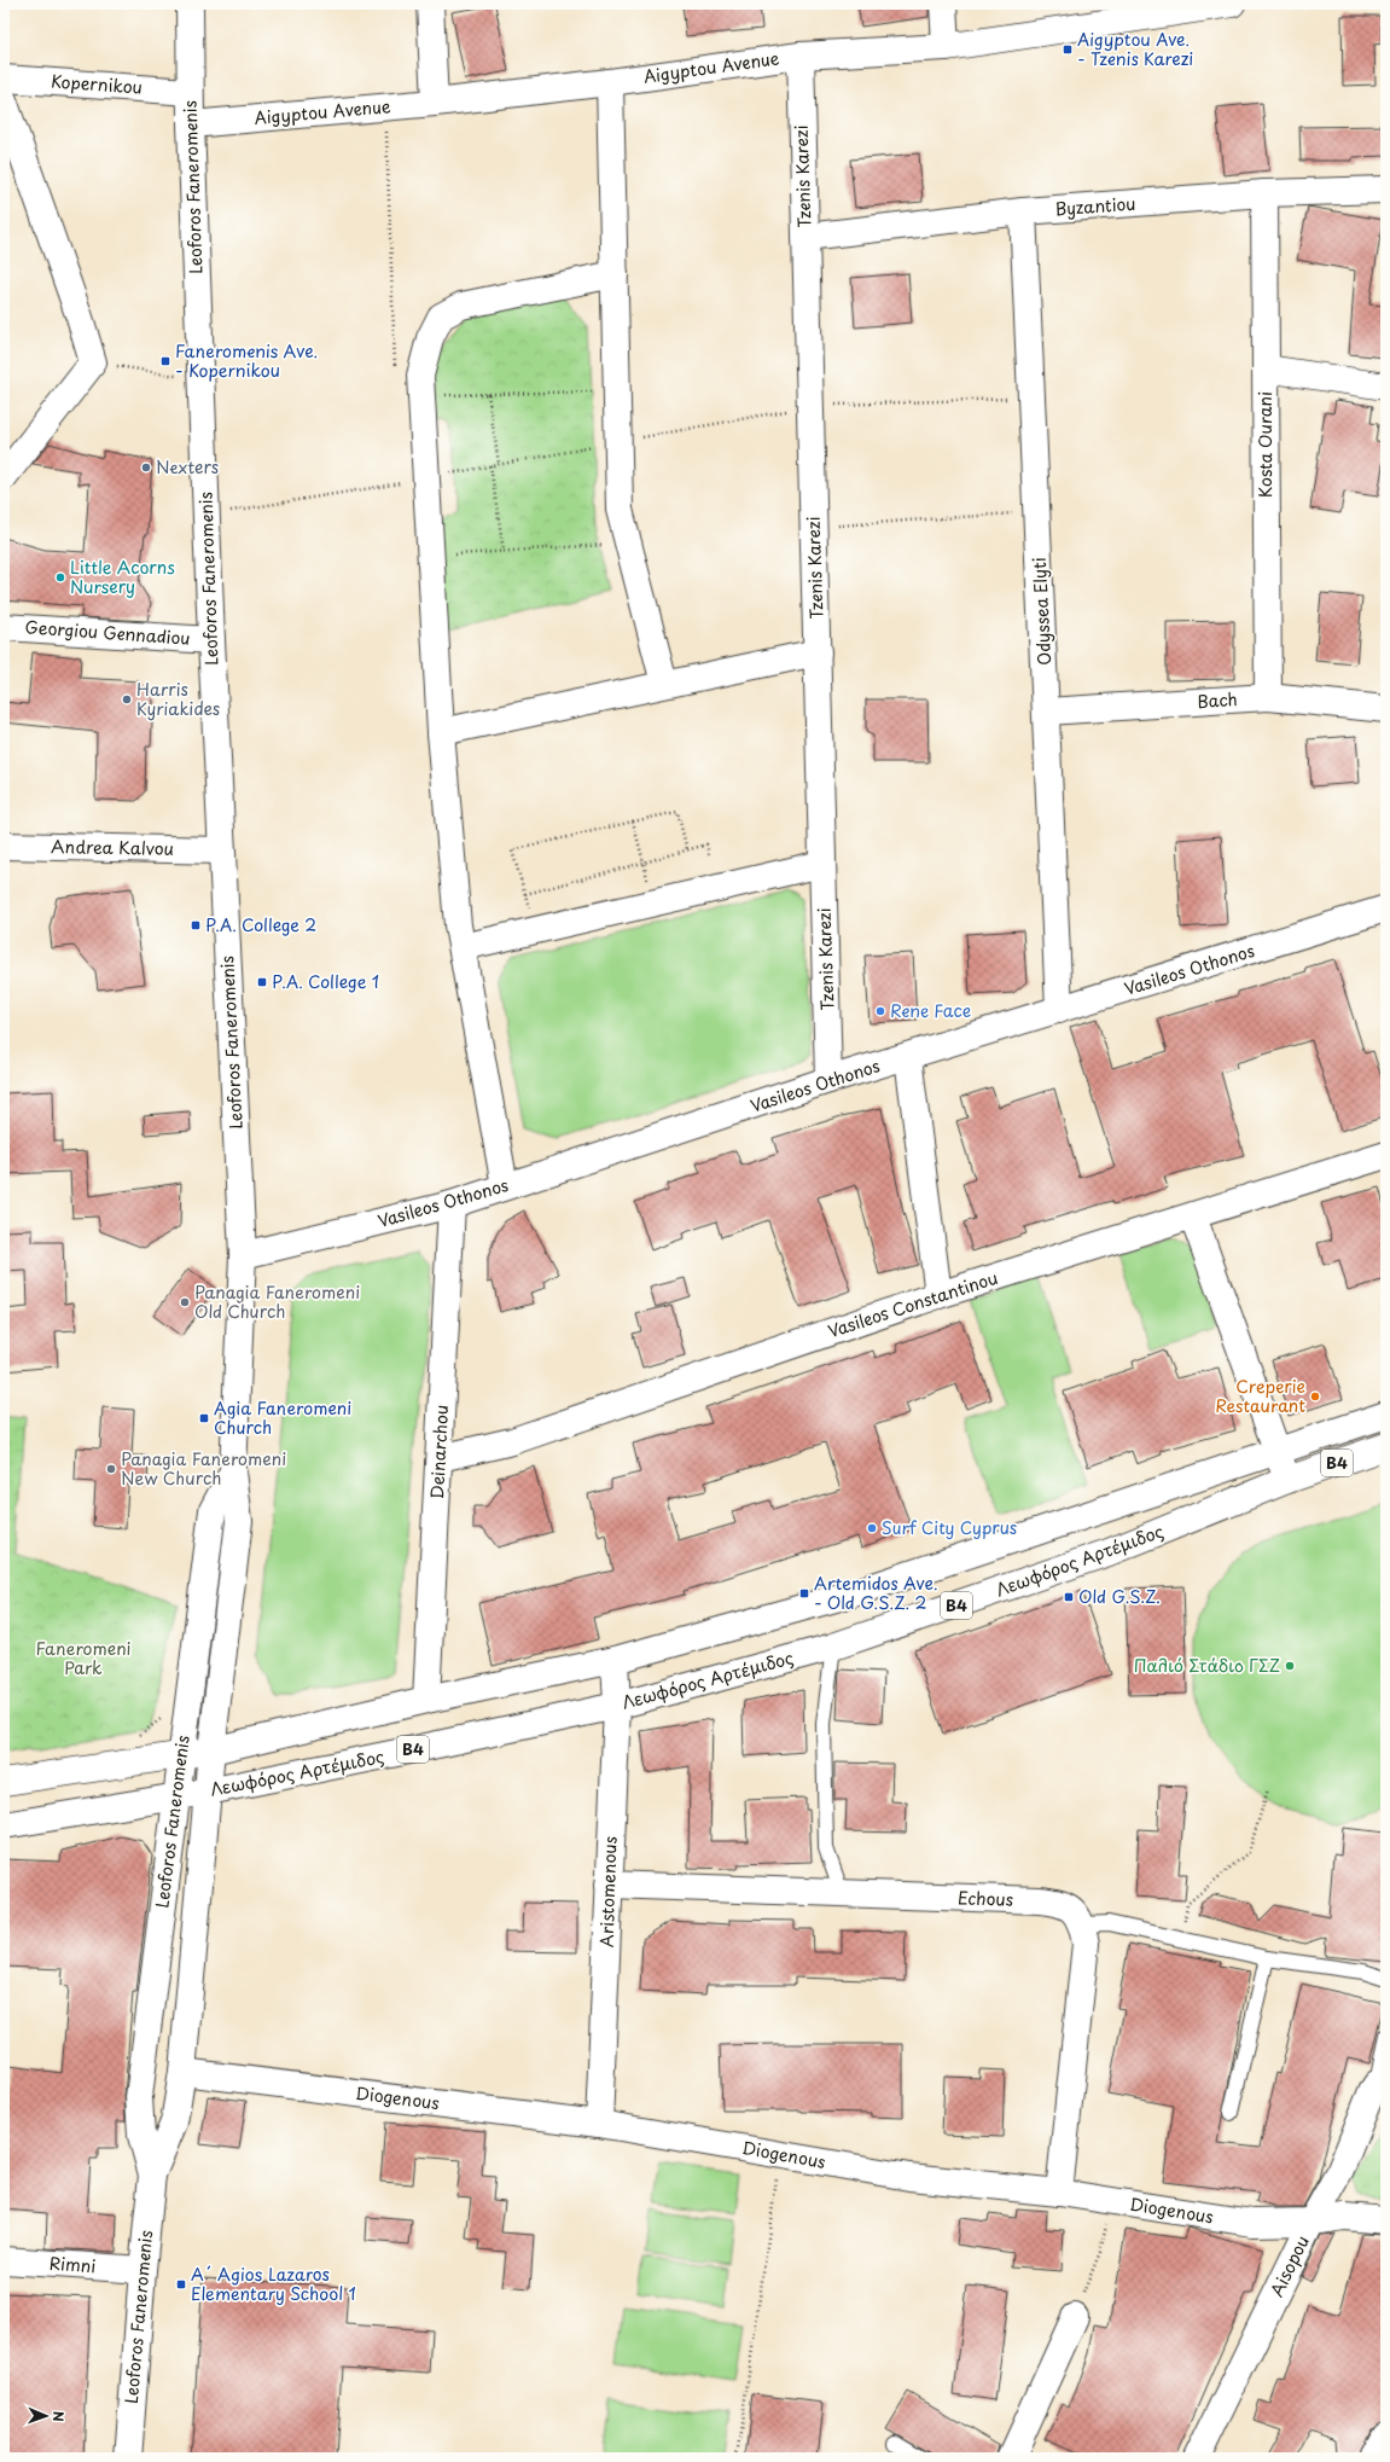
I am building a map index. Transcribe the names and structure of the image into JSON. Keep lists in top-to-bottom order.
{
  "streets": {
    "street": [
      "Aigyptou Avenue",
      "Kopernikou",
      "Tzenis Karezi",
      "Leoforos Faneromenis",
      "Byzantiou",
      "Kosta Ourani",
      "Odyssea Elyti",
      "Georgiou Gennadiou",
      "Bach",
      "Andrea Kalvou",
      "Vasileos Othonos",
      "Vasileos Constantinou",
      "Deinarchou",
      "B4",
      "Λεωφόρος Αρτέμιδος",
      "Aristomenous",
      "Echous",
      "Diogenous",
      "Rimni",
      "Aisopou"
    ]
  },
  "crossings": [
    ["Aigyptou Avenue", "Tzenis Karezi"],
    ["Aigyptou Avenue", "Leoforos Faneromenis"],
    ["Kopernikou", "Leoforos Faneromenis"],
    ["Tzenis Karezi", "Byzantiou"],
    ["Tzenis Karezi", "Vasileos Othonos"],
    ["Leoforos Faneromenis", "Georgiou Gennadiou"],
    ["Leoforos Faneromenis", "Andrea Kalvou"],
    ["Leoforos Faneromenis", "Vasileos Othonos"],
    ["Leoforos Faneromenis", "B4"],
    ["Leoforos Faneromenis", "Λεωφόρος Αρτέμιδος"],
    ["Leoforos Faneromenis", "Diogenous"],
    ["Leoforos Faneromenis", "Rimni"],
    ["Byzantiou", "Kosta Ourani"],
    ["Byzantiou", "Odyssea Elyti"],
    ["Kosta Ourani", "Bach"],
    ["Odyssea Elyti", "Bach"],
    ["Odyssea Elyti", "Vasileos Othonos"],
    ["Vasileos Othonos", "Deinarchou"],
    ["Vasileos Constantinou", "Deinarchou"],
    ["Deinarchou", "B4"],
    ["B4", "Aristomenous"],
    ["Λεωφόρος Αρτέμιδος", "Aristomenous"],
    ["Aristomenous", "Echous"],
    ["Aristomenous", "Diogenous"],
    ["Diogenous", "Aisopou"]
  ],
  "parks": ["Faneromeni Park"],
  "places": {
    "transit": [
      "Aigyptou Ave. - Tzenis Karezi",
      "Faneromenis Ave. - Kopernikou",
      "P.A. College 2",
      "P.A. College 1",
      "Agia Faneromeni Church",
      "Artemidos Ave. - Old G.S.Z. 2",
      "Old G.S.Z.",
      "A´ Agios Lazaros Elementary School 1"
    ],
    "other": [
      "Nexters",
      "Little Acorns Nursery",
      "Harris Kyriakides",
      "Rene Face",
      "Panagia Faneromeni Old Church",
      "Creperie Restaurant",
      "Panagia Faneromeni New Church",
      "Surf City Cyprus",
      "Παλιό Στάδιο ΓΣΖ"
    ]
  },
  "north": "right"
}
